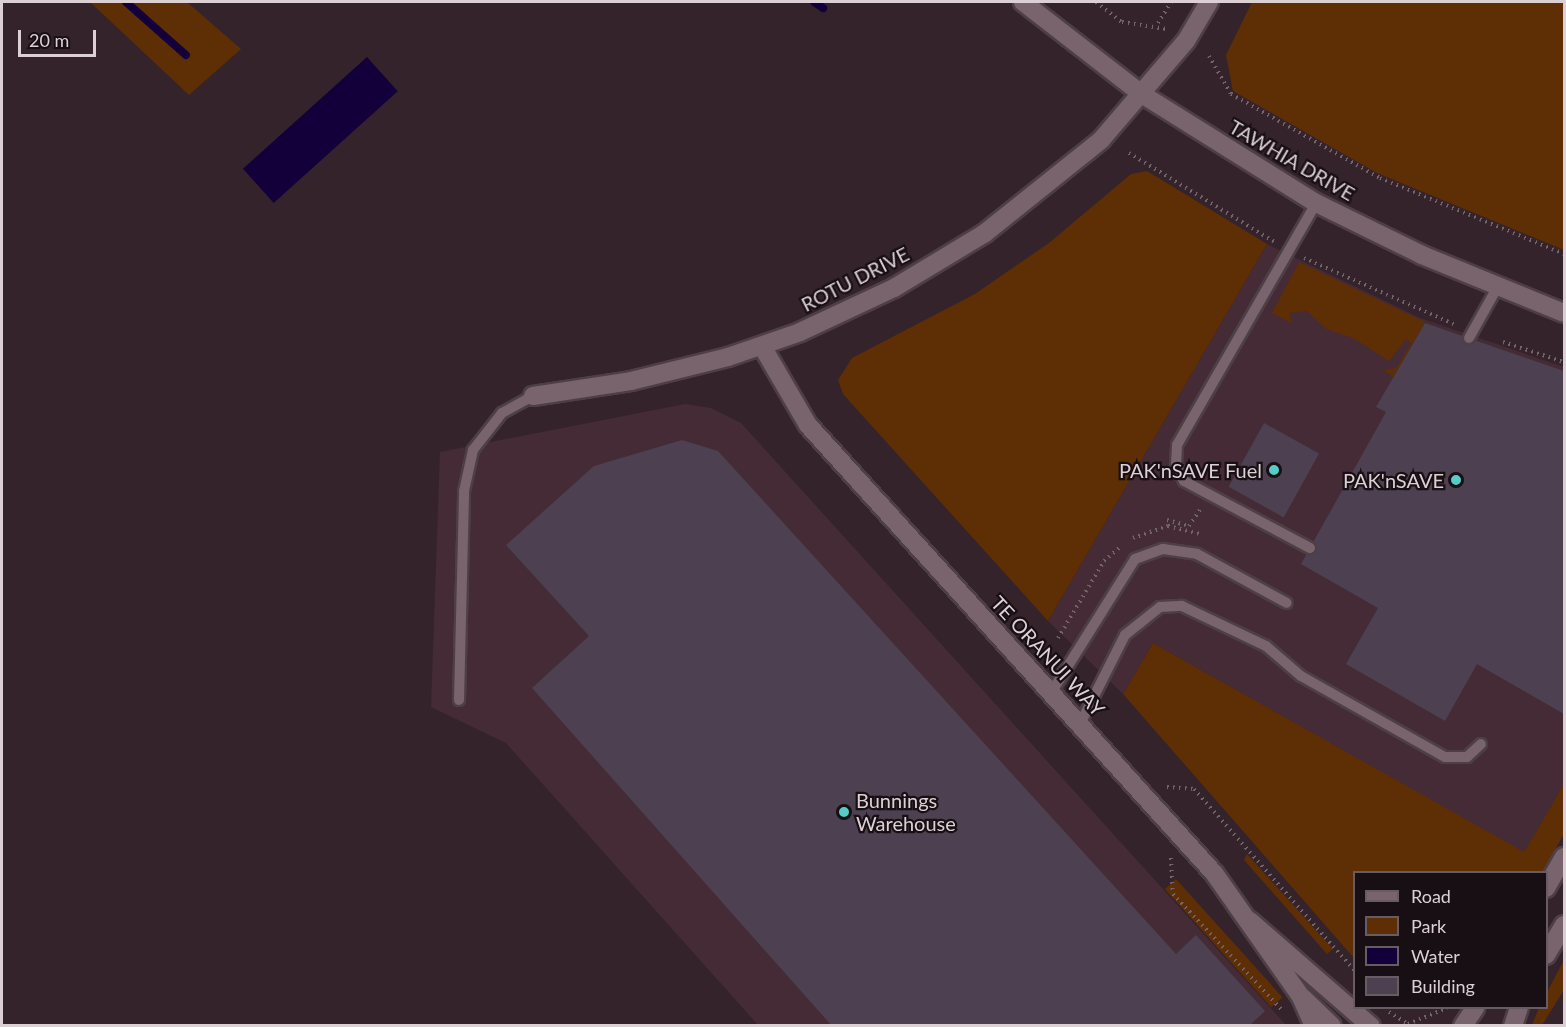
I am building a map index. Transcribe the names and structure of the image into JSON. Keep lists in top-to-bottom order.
{
  "streets": {
    "street": ["TAWHIA DRIVE", "ROTU DRIVE", "TE ORANUI WAY"]
  },
  "crossings": [
    ["TAWHIA DRIVE", "ROTU DRIVE"],
    ["ROTU DRIVE", "TE ORANUI WAY"]
  ],
  "places": ["PAK'nSAVE Fuel", "PAK'nSAVE", "Bunnings Warehouse"],
  "legend": [
    "Road",
    "Park",
    "Water",
    "Building"
  ],
  "scale_bar": "20 m"
}
